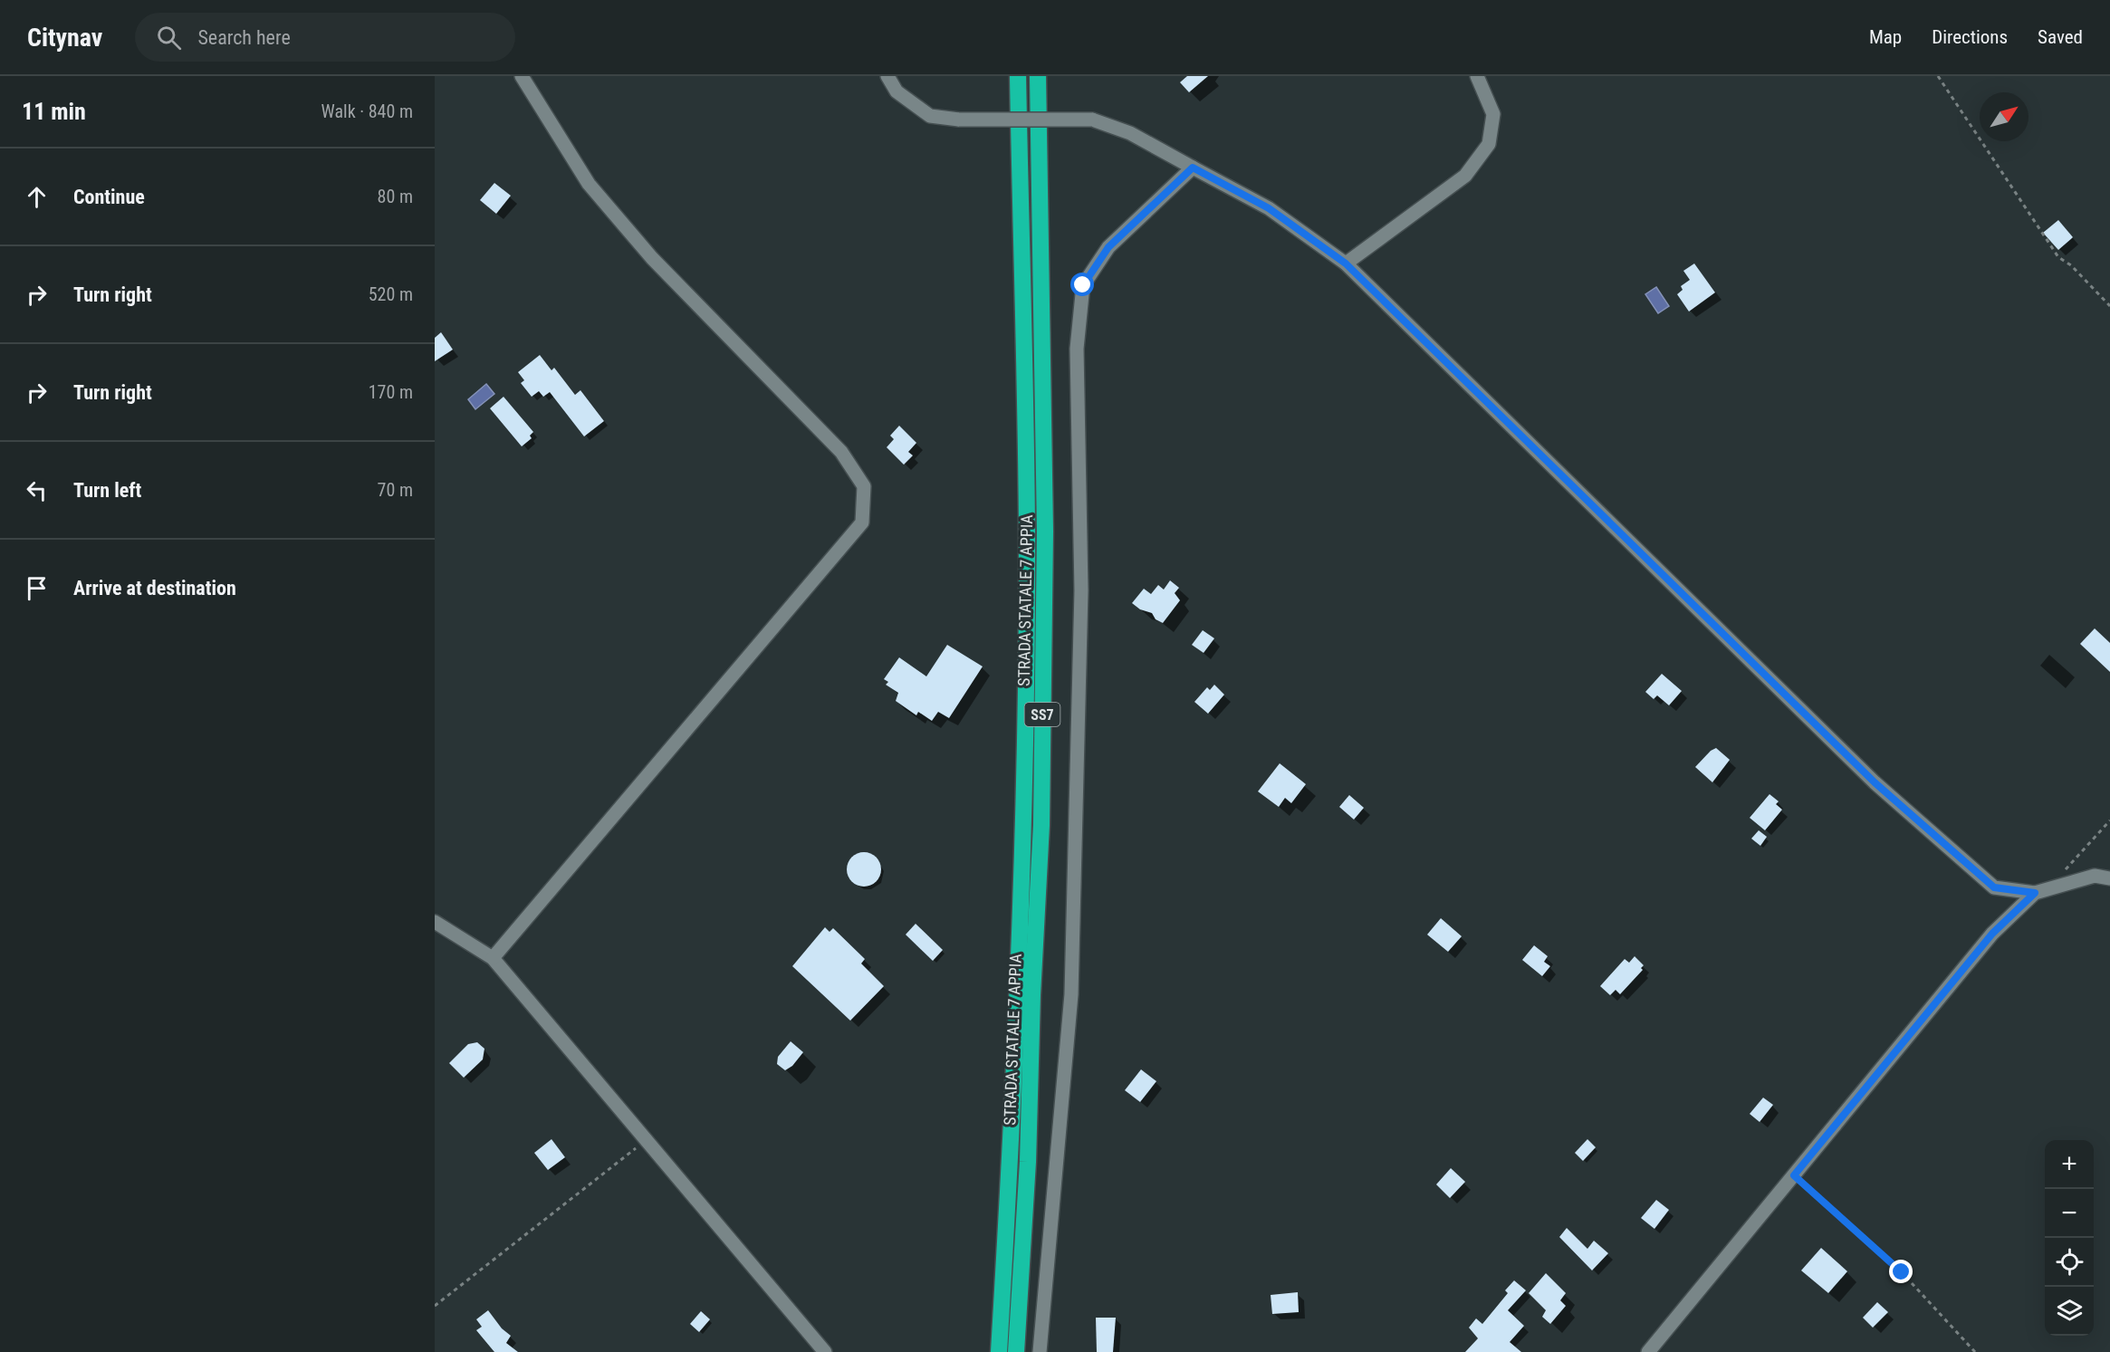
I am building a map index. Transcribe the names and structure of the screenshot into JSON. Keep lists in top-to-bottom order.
{
  "streets": {
    "highway": ["STRADA STATALE 7 APPIA", "SS7"]
  },
  "north": "top right",
  "page": {
    "header": "Citynav",
    "search": "Search here",
    "nav": ["Map", "Directions", "Saved"],
    "heading": ["11 min", "Walk · 840 m"],
    "list": [
      ["Continue", "80 m"],
      ["Turn right", "520 m"],
      ["Turn right", "170 m"],
      ["Turn left", "70 m"],
      "Arrive at destination"
    ],
    "map_buttons": ["+", "−"]
  }
}
